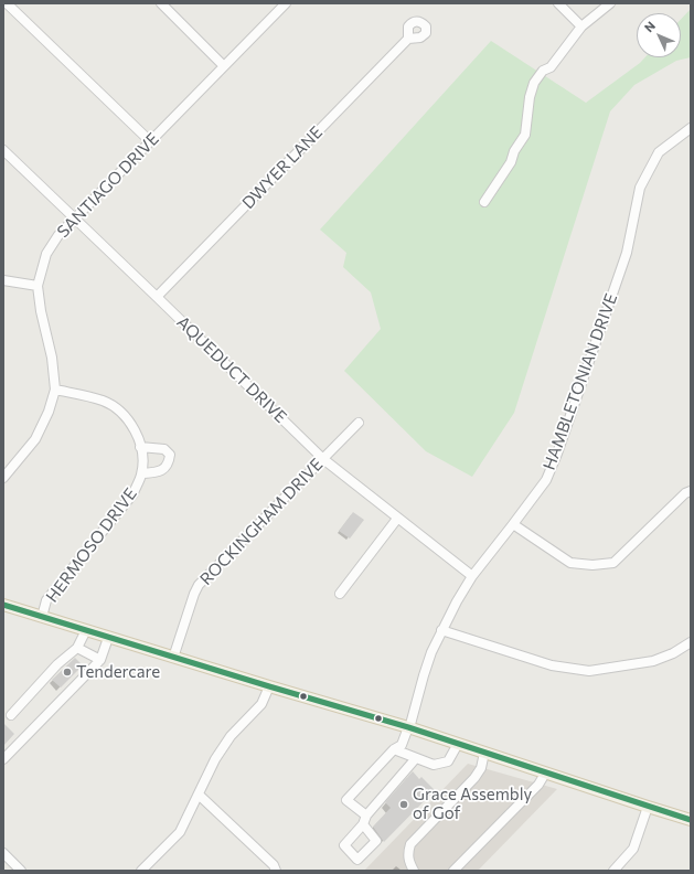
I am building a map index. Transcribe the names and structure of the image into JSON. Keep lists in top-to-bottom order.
{
  "streets": {
    "street": [
      "DWYER LANE",
      "SANTIAGO DRIVE",
      "AQUEDUCT DRIVE",
      "HAMBLETONIAN DRIVE",
      "ROCKINGHAM DRIVE",
      "HERMOSO DRIVE"
    ]
  },
  "crossings": [
    ["DWYER LANE", "AQUEDUCT DRIVE"],
    ["SANTIAGO DRIVE", "AQUEDUCT DRIVE"],
    ["SANTIAGO DRIVE", "HERMOSO DRIVE"],
    ["AQUEDUCT DRIVE", "HAMBLETONIAN DRIVE"],
    ["AQUEDUCT DRIVE", "ROCKINGHAM DRIVE"]
  ],
  "places": ["Tendercare", "Grace Assembly of Gof"],
  "north": "top left"
}
